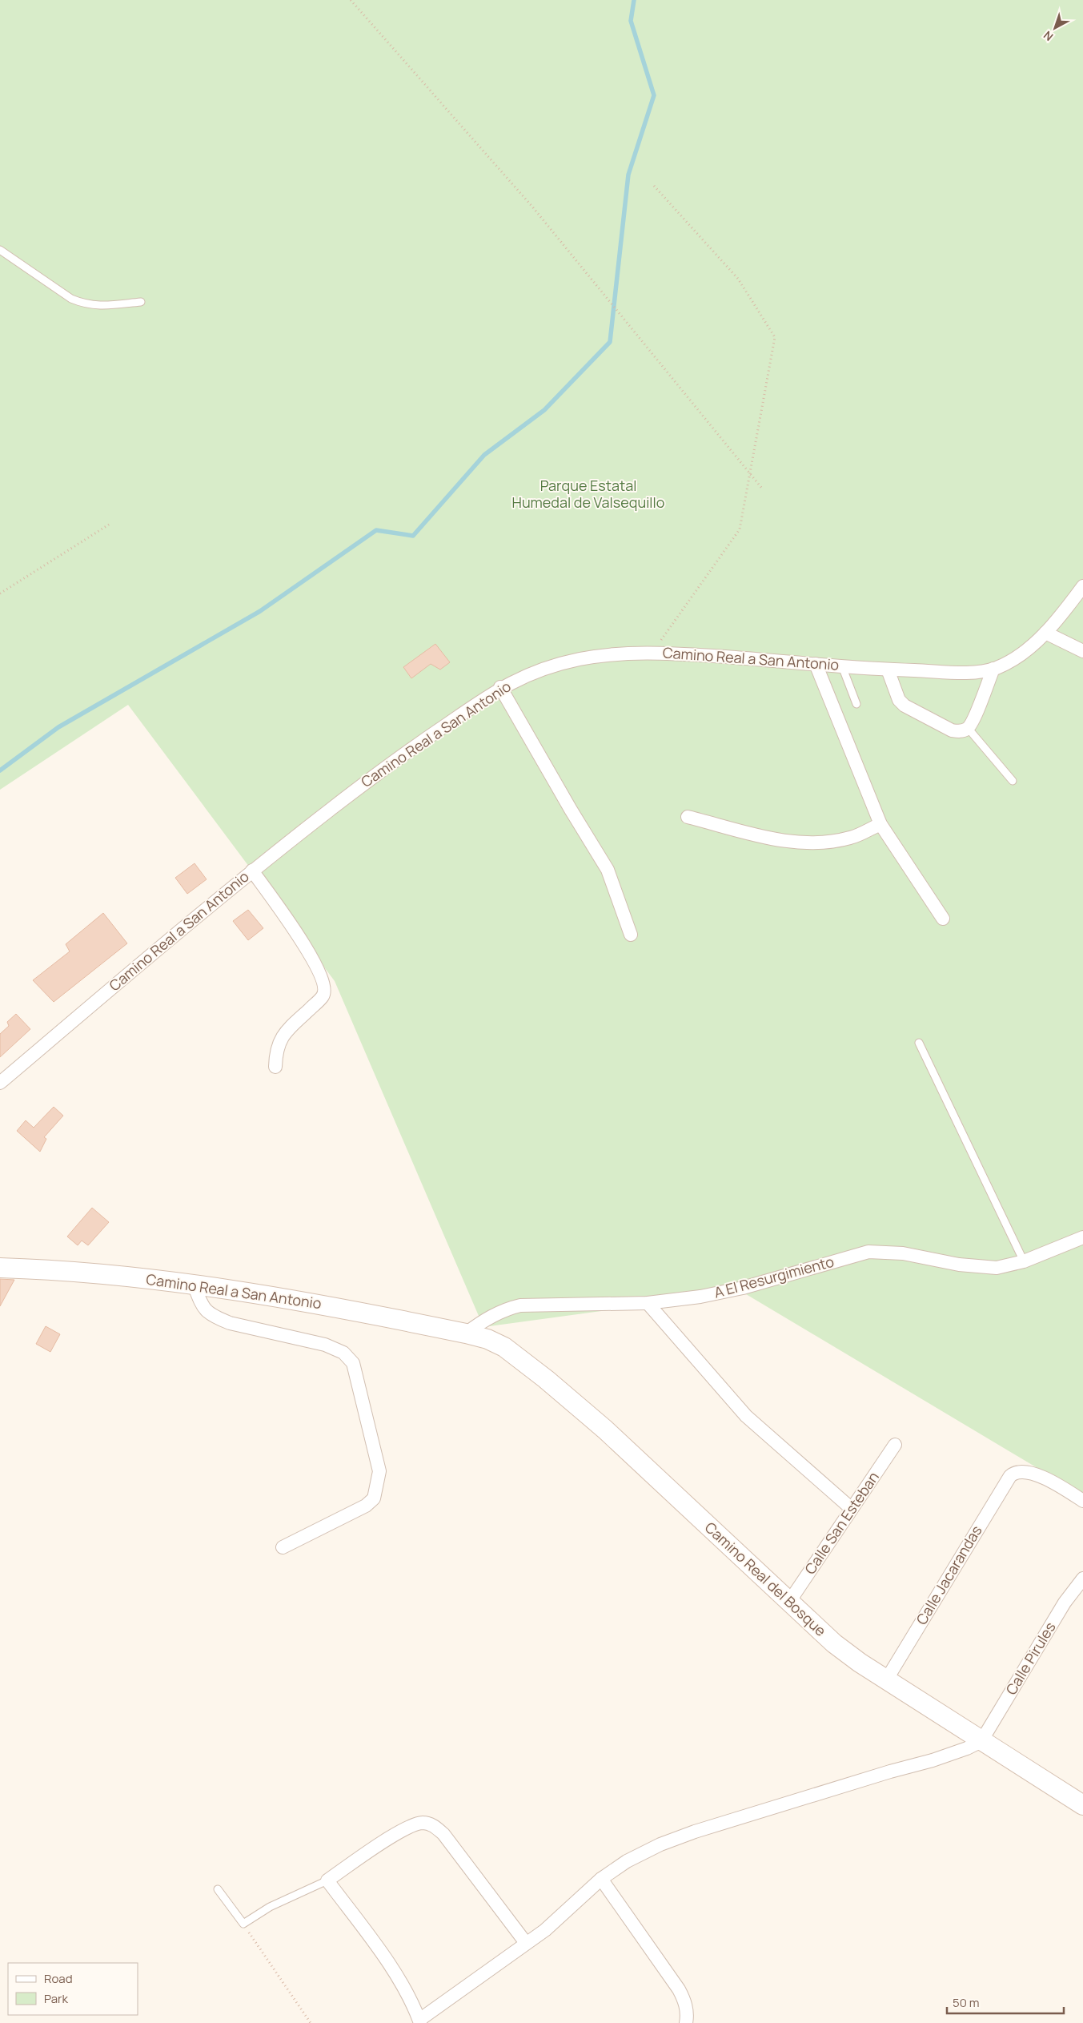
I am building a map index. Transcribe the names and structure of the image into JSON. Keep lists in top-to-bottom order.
{
  "streets": {
    "street": [
      "Camino Real a San Antonio",
      "A El Resurgimiento",
      "Calle San Esteban",
      "Calle Jacarandas",
      "Camino Real del Bosque",
      "Calle Pirules"
    ]
  },
  "crossings": [
    ["Camino Real a San Antonio", "A El Resurgimiento"],
    ["Camino Real a San Antonio", "Camino Real del Bosque"],
    ["A El Resurgimiento", "Camino Real del Bosque"],
    ["Calle San Esteban", "Camino Real del Bosque"],
    ["Calle Jacarandas", "Camino Real del Bosque"],
    ["Camino Real del Bosque", "Calle Pirules"]
  ],
  "parks": ["Parque Estatal Humedal de Valsequillo"],
  "legend": ["Road", "Park"],
  "scale_bar": "50 m",
  "north": "bottom left"
}
